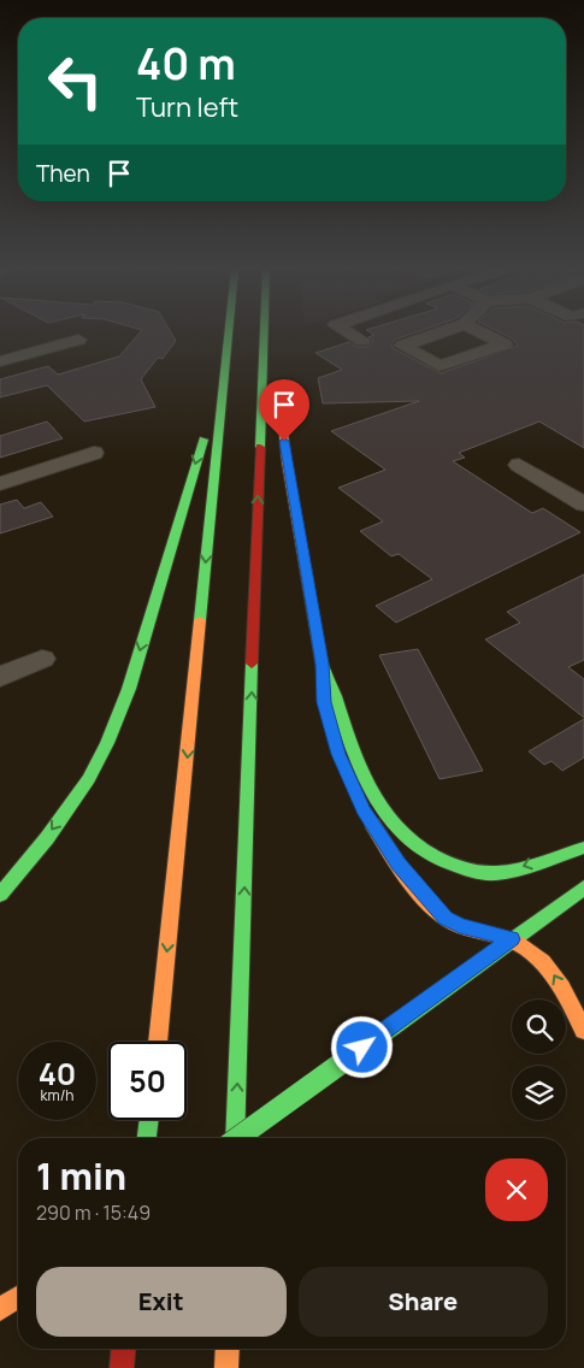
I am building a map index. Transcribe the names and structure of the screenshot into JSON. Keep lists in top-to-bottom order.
{
  "page": {
    "turn": ["40 m", "Turn left"],
    "then": "Then",
    "speed": "40 km/h",
    "limit": "50",
    "heading": ["1 min", "290 m · 15:49"],
    "buttons": ["Exit", "Share"]
  }
}
